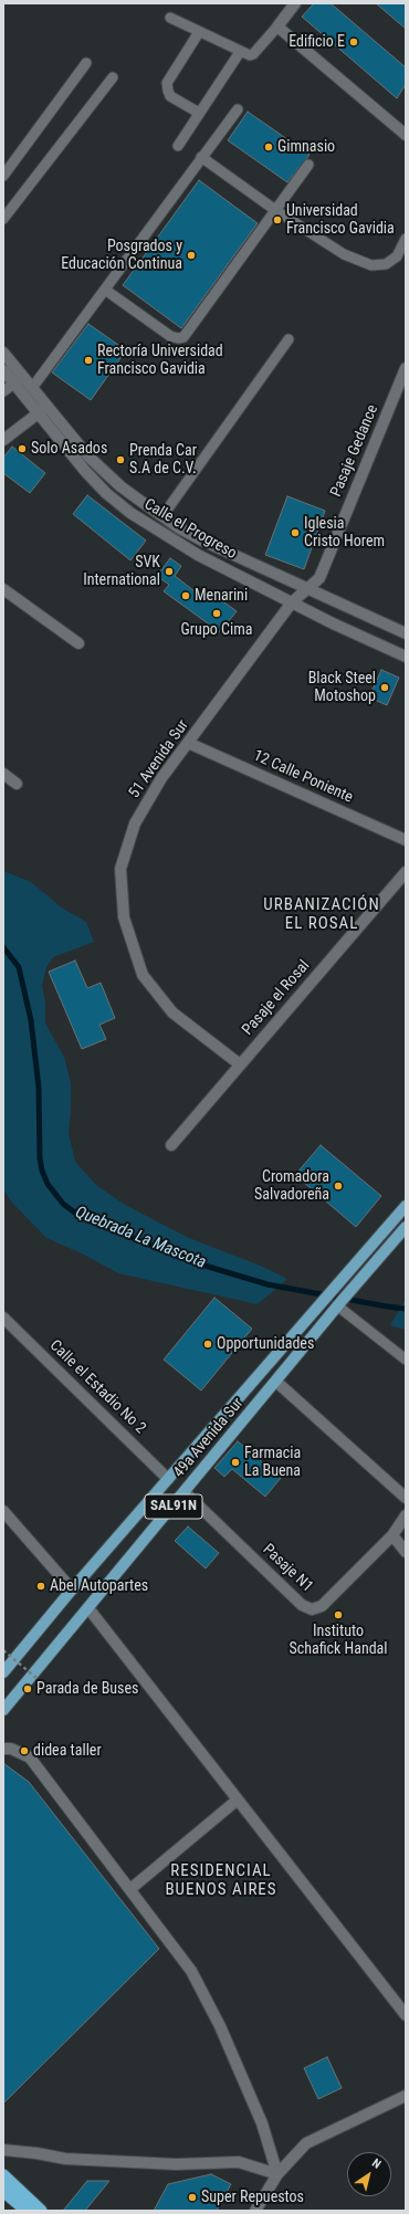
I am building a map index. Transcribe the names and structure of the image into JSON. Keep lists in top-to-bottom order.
{
  "streets": {
    "main road": ["49a Avenida Sur", "SAL91N"],
    "street": [
      "Pasaje Gedance",
      "Calle el Progreso",
      "51 Avenida Sur",
      "12 Calle Poniente",
      "Pasaje el Rosal",
      "Calle el Estadio No 2",
      "Pasaje N1"
    ]
  },
  "crossings": [
    ["Pasaje Gedance", "Calle el Progreso"],
    ["Pasaje Gedance", "51 Avenida Sur"],
    ["Calle el Progreso", "51 Avenida Sur"],
    ["51 Avenida Sur", "12 Calle Poniente"],
    ["51 Avenida Sur", "Pasaje el Rosal"],
    ["Calle el Estadio No 2", "49a Avenida Sur"],
    ["49a Avenida Sur", "Pasaje N1"]
  ],
  "districts": ["URBANIZACIÓN EL ROSAL", "RESIDENCIAL BUENOS AIRES"],
  "water": ["Quebrada La Mascota"],
  "places": [
    "Edificio E",
    "Gimnasio",
    "Universidad Francisco Gavidia",
    "Posgrados y Educación Continua",
    "Rectoría Universidad Francisco Gavidia",
    "Solo Asados",
    "Prenda Car S.A de C.V.",
    "Iglesia Cristo Horem",
    "SVK International",
    "Menarini",
    "Grupo Cima",
    "Black Steel Motoshop",
    "Cromadora Salvadoreña",
    "Opportunidades",
    "Farmacia La Buena",
    "Abel Autopartes",
    "Instituto Schafick Handal",
    "Parada de Buses",
    "didea taller",
    "Super Repuestos"
  ],
  "north": "top right"
}
